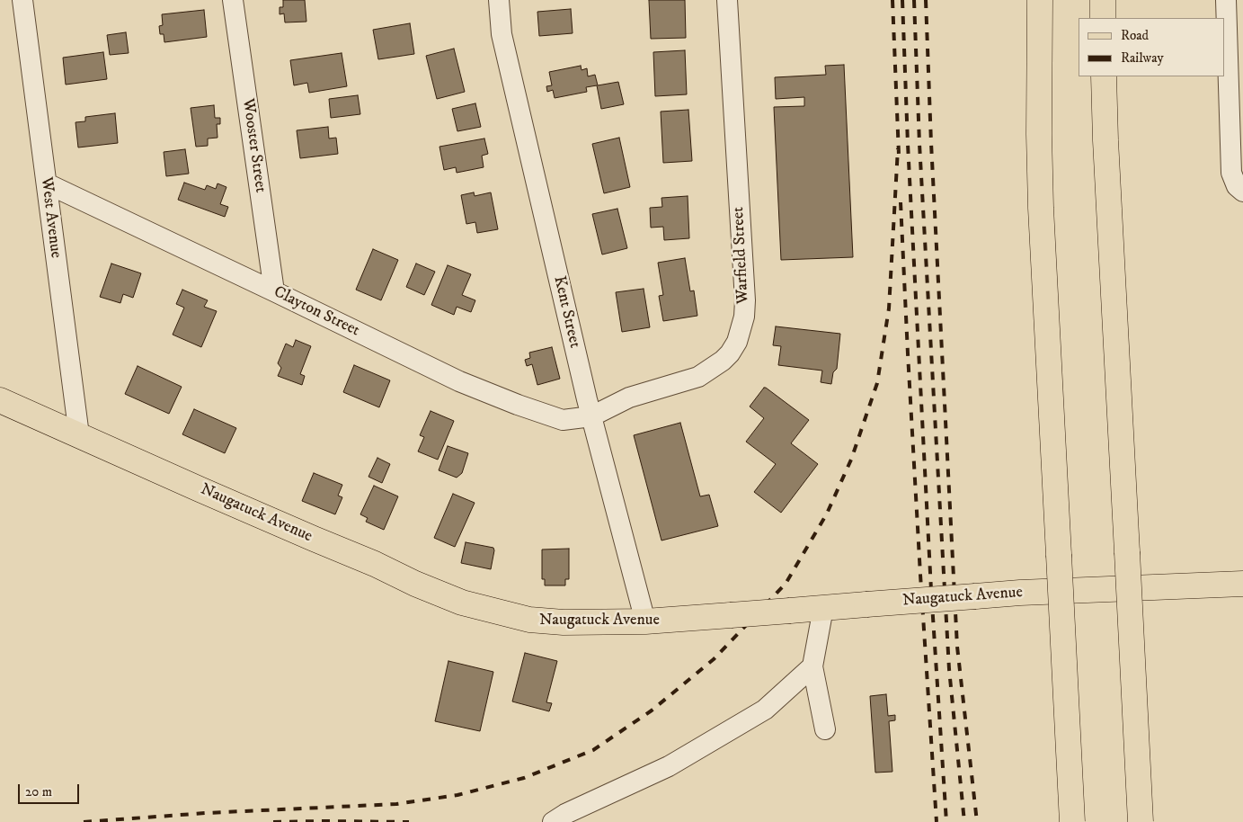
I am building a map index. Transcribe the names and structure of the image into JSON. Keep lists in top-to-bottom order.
{
  "streets": {
    "main road": ["Naugatuck Avenue"],
    "street": [
      "Wooster Street",
      "West Avenue",
      "Warfield Street",
      "Clayton Street",
      "Kent Street"
    ]
  },
  "crossings": [
    ["Wooster Street", "Clayton Street"],
    ["West Avenue", "Clayton Street"],
    ["West Avenue", "Naugatuck Avenue"],
    ["Warfield Street", "Clayton Street"],
    ["Warfield Street", "Kent Street"],
    ["Clayton Street", "Kent Street"],
    ["Kent Street", "Naugatuck Avenue"]
  ],
  "legend": ["Road", "Railway"],
  "scale_bar": "20 m"
}
